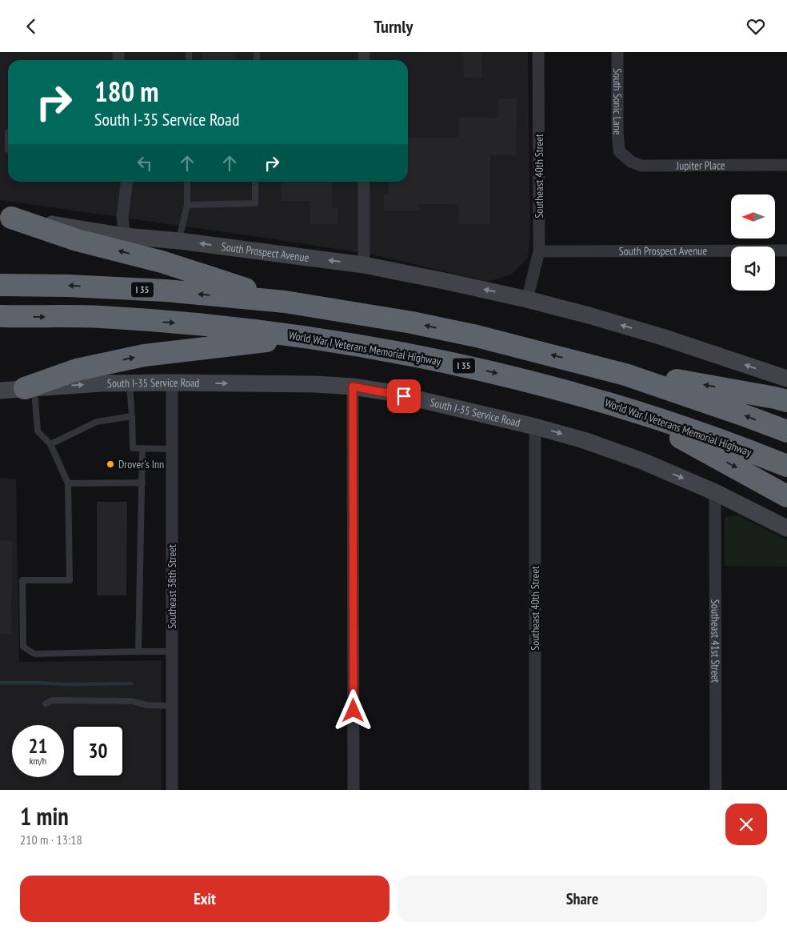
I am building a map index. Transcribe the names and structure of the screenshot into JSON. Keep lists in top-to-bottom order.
{
  "streets": {
    "highway": ["I 35", "World War I Veterans Memorial Highway"],
    "main road": ["South Prospect Avenue", "South I-35 Service Road"],
    "street": [
      "South Sonic Lane",
      "Jupiter Place",
      "Southeast 40th Street",
      "Southeast 38th Street",
      "Southeast 41st Street"
    ]
  },
  "crossings": [
    ["South Sonic Lane", "Jupiter Place"],
    ["Southeast 40th Street", "South Prospect Avenue"],
    ["Southeast 40th Street", "South I-35 Service Road"],
    ["South I-35 Service Road", "Southeast 38th Street"],
    ["South I-35 Service Road", "Southeast 41st Street"]
  ],
  "one_way": ["South Prospect Avenue"],
  "places": ["Drover's Inn"],
  "north": "left",
  "page": {
    "header": "Turnly",
    "turn": ["180 m", "South I-35 Service Road"],
    "speed": "21 km/h",
    "limit": "30",
    "heading": ["1 min", "210 m · 13:18"],
    "buttons": ["Exit", "Share"]
  }
}
